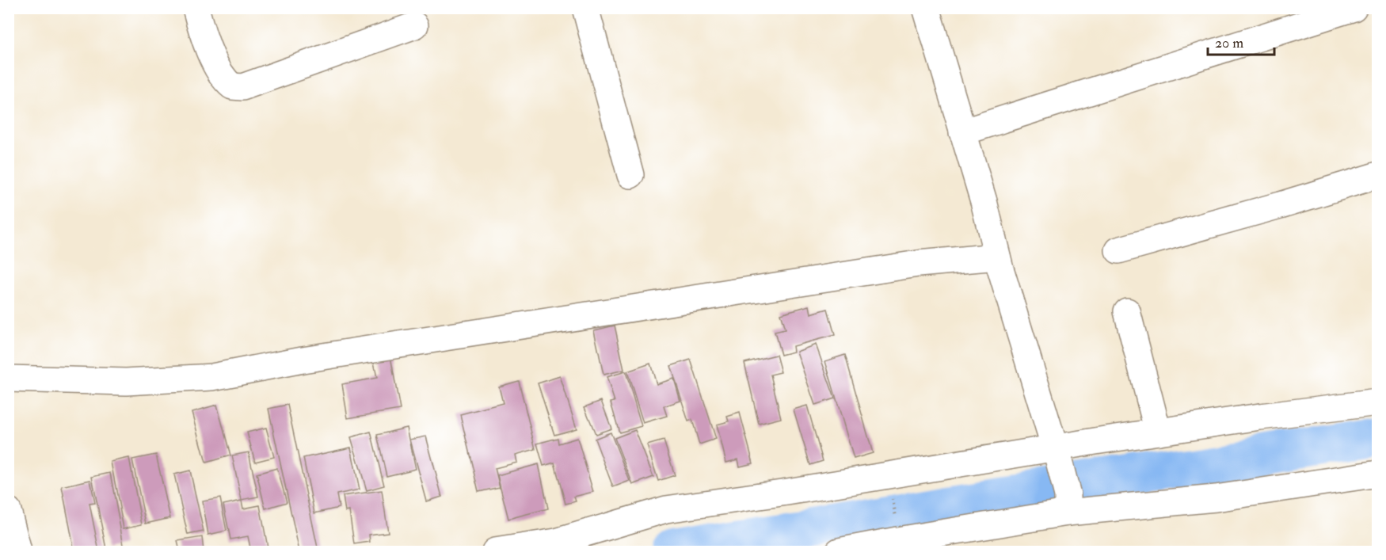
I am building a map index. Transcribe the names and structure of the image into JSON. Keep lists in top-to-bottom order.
{
  "scale_bar": "20 m"
}
